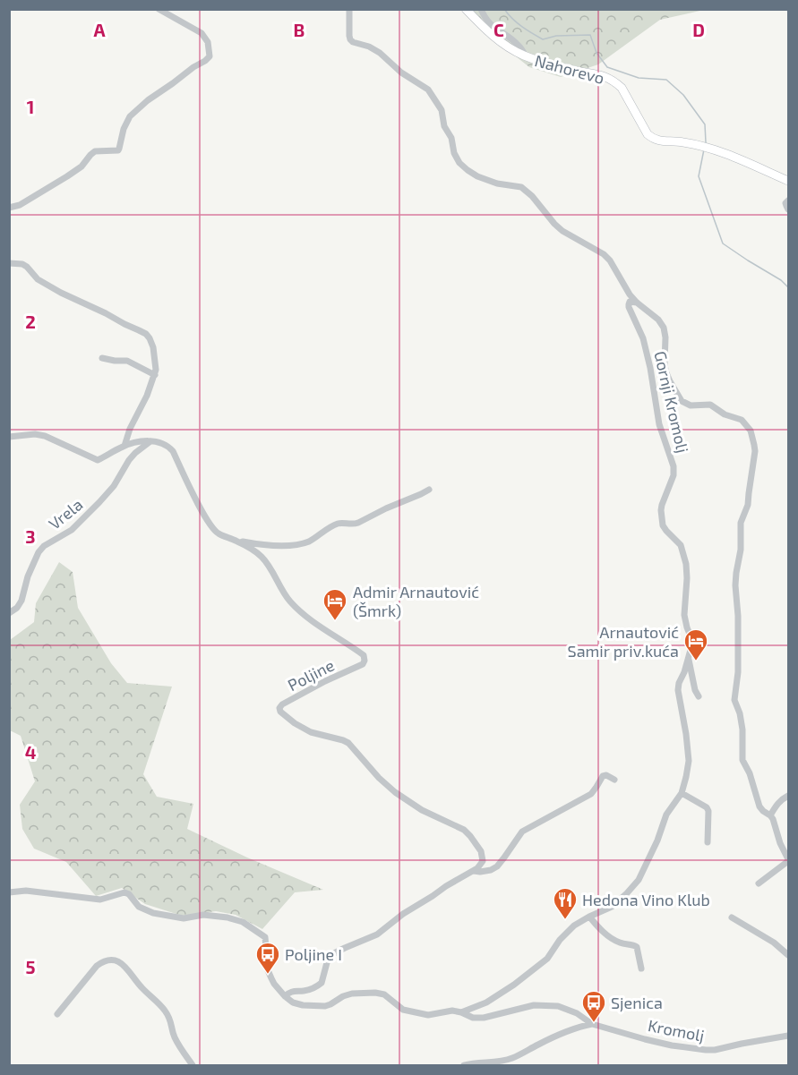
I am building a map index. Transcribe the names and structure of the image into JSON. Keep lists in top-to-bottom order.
{
  "streets": {
    "street": [
      "Nahorevo",
      "Gornji Kromolj",
      "Vrela",
      "Poljine",
      "Kromolj"
    ]
  },
  "crossings": [
    ["Vrela", "Poljine"]
  ],
  "places": {
    "hotel": ["Admir Arnautović (Šmrk)", "Arnautović Samir priv.kuća"],
    "restaurant": ["Hedona Vino Klub"],
    "bus stop": ["Poljine I", "Sjenica"]
  },
  "grid": {
    "columns": [
      "A",
      "B",
      "C",
      "D"
    ],
    "rows": [
      "1",
      "2",
      "3",
      "4",
      "5"
    ]
  }
}
